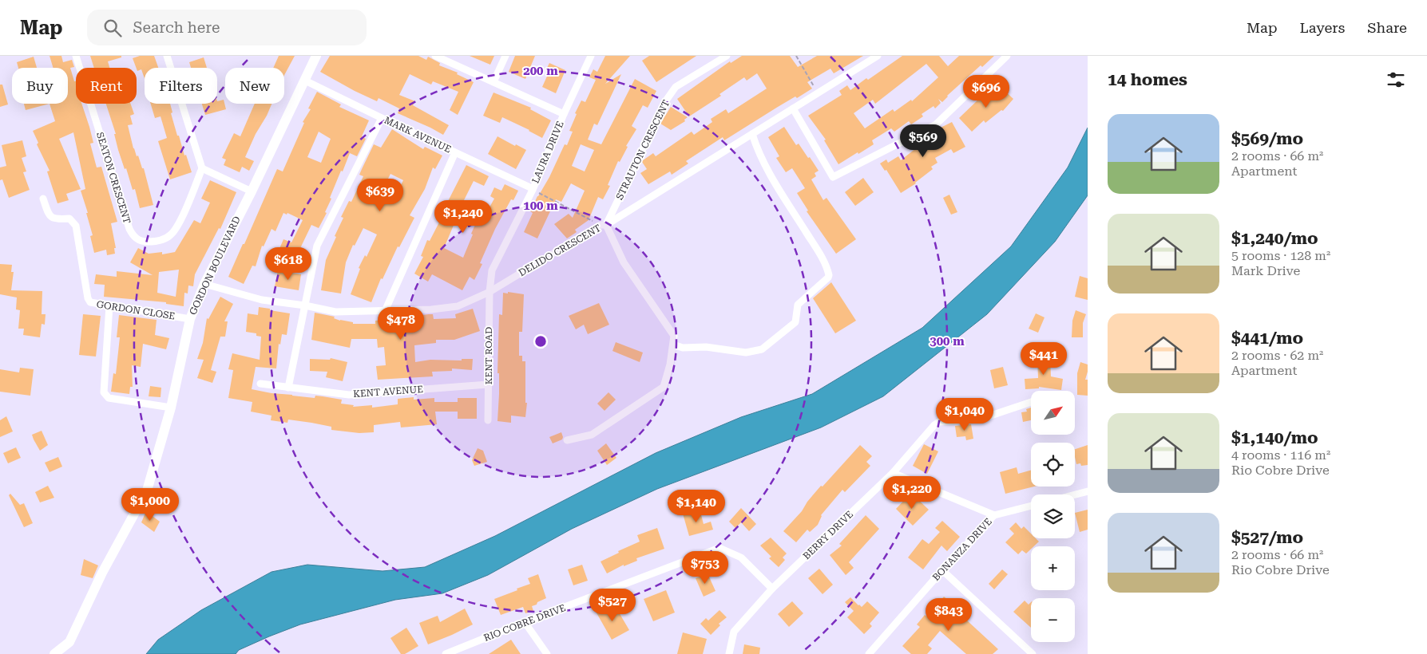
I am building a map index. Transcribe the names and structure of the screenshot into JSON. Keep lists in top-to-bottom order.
{
  "streets": {
    "street": [
      "MARK AVENUE",
      "STRAUTON CRESCENT",
      "LAURA DRIVE",
      "SEATON CRESCENT",
      "DELIDO CRESCENT",
      "GORDON BOULEVARD",
      "GORDON CLOSE",
      "KENT ROAD",
      "KENT AVENUE",
      "BERRY DRIVE",
      "BONANZA DRIVE",
      "RIO COBRE DRIVE"
    ]
  },
  "crossings": [
    ["MARK AVENUE", "LAURA DRIVE"],
    ["MARK AVENUE", "GORDON BOULEVARD"],
    ["STRAUTON CRESCENT", "DELIDO CRESCENT"],
    ["LAURA DRIVE", "DELIDO CRESCENT"],
    ["LAURA DRIVE", "KENT ROAD"],
    ["DELIDO CRESCENT", "GORDON BOULEVARD"],
    ["DELIDO CRESCENT", "KENT ROAD"],
    ["GORDON BOULEVARD", "GORDON CLOSE"],
    ["KENT ROAD", "KENT AVENUE"],
    ["BERRY DRIVE", "RIO COBRE DRIVE"]
  ],
  "north": "top right",
  "page": {
    "header": "Map",
    "search": "Search here",
    "nav": ["Map", "Layers", "Share"],
    "heading": "14 homes",
    "chip": [
      "Buy",
      "Rent",
      "Filters",
      "New"
    ],
    "price": [
      "$696",
      "$569",
      "$639",
      "$1,240",
      "$618",
      "$478",
      "$441",
      "$1,040",
      "$1,220",
      "$1,000",
      "$1,140",
      "$753",
      "$527",
      "$843"
    ],
    "list": [
      {
        "name": "$569/mo",
        "note": "2 rooms · 66 m² · Apartment"
      },
      {
        "name": "$1,240/mo",
        "note": "5 rooms · 128 m² · Mark Drive"
      },
      {
        "name": "$441/mo",
        "note": "2 rooms · 62 m² · Apartment"
      },
      {
        "name": "$1,140/mo",
        "note": "4 rooms · 116 m² · Rio Cobre Drive"
      },
      {
        "name": "$527/mo",
        "note": "2 rooms · 66 m² · Rio Cobre Drive"
      }
    ],
    "map_buttons": ["+", "−"]
  },
  "rings": ["200 m", "100 m", "300 m"]
}
